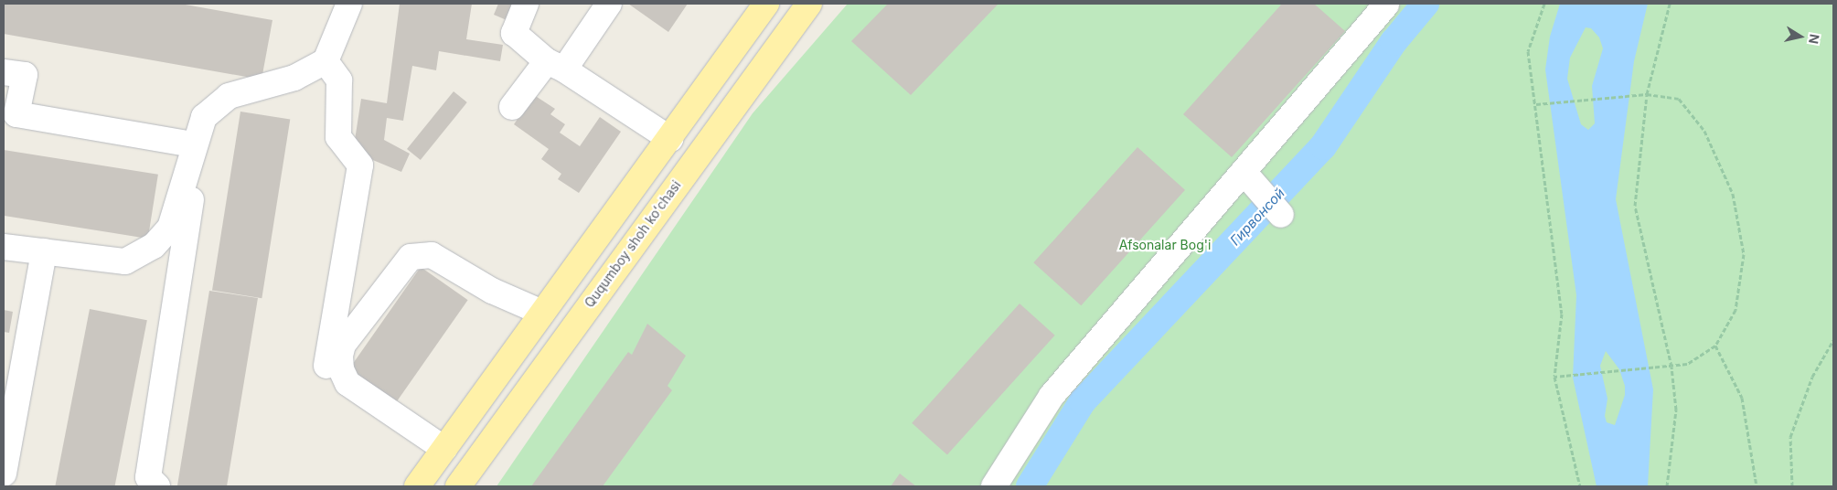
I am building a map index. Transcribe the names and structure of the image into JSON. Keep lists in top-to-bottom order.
{
  "streets": {
    "main road": ["Ququmboy shoh koʻchasi"]
  },
  "water": ["Гирвонсой"],
  "parks": ["Afsonalar Bog'i"],
  "north": "right"
}
